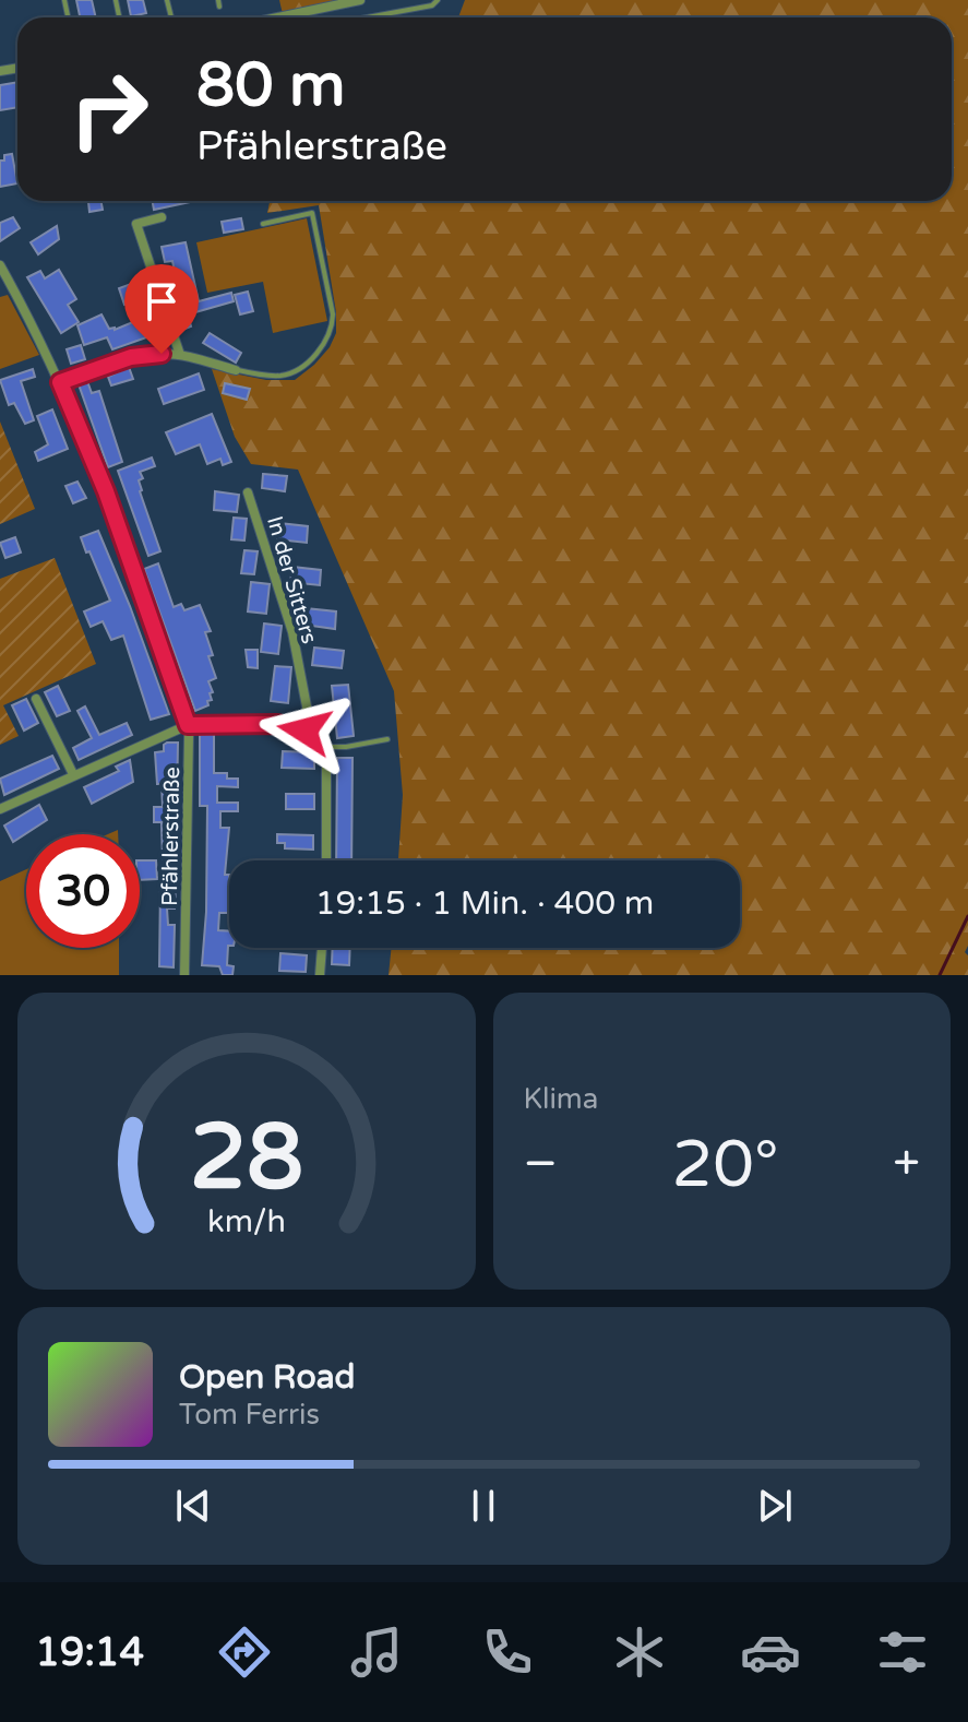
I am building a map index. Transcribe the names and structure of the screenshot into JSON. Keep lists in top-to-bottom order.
{
  "streets": {
    "street": ["In der Sitters", "Pfählerstraße"]
  },
  "page": {
    "turn": ["80 m", "Pfählerstraße"],
    "limit": "30",
    "trip": "19:15 · 1 Min. · 400 m",
    "tile": "Klima",
    "heat": ["−", "20°", "+"],
    "song": ["Open Road", "Tom Ferris"],
    "tabs": "19:14",
    "gauge": ["28", "km/h"]
  }
}
